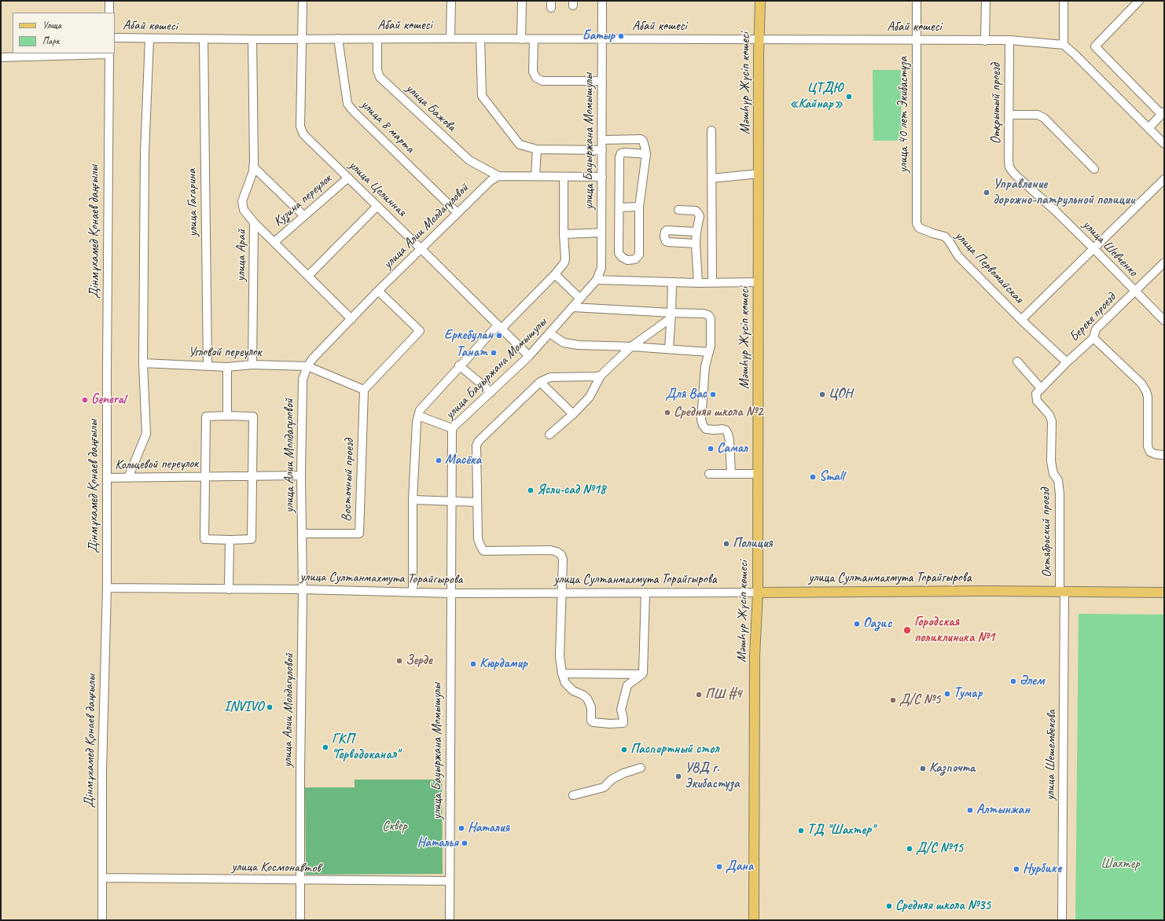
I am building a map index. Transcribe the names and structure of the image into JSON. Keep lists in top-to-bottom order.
{
  "streets": {
    "main road": ["Мәшһүр Жүсіп көшесі", "улица Султанмахмута Торайгырова"],
    "street": [
      "Абай көшесі",
      "Открытый проезд",
      "улица Бажова",
      "улица 40 лет Экибастуза",
      "улица 8 марта",
      "улица Бауыржана Момышулы",
      "улица Целинная",
      "Кузина переулок",
      "улица Гагарина",
      "улица Алии Молдагуловой",
      "Дінмұхамед Қонаев даңғылы",
      "улица Шевченко",
      "улица Арай",
      "улица Первомайская",
      "Береке проезд",
      "Угловой переулок",
      "Кольцевой переулок",
      "Восточный проезд",
      "Октябрьский проезд",
      "улица Шешембекова",
      "улица Космонавтов"
    ]
  },
  "crossings": [
    ["Абай көшесі", "Мәшһүр Жүсіп көшесі"],
    ["Абай көшесі", "Открытый проезд"],
    ["Абай көшесі", "улица Бажова"],
    ["Абай көшесі", "улица 40 лет Экибастуза"],
    ["Абай көшесі", "улица 8 марта"],
    ["Абай көшесі", "улица Бауыржана Момышулы"],
    ["Абай көшесі", "улица Целинная"],
    ["Абай көшесі", "улица Гагарина"],
    ["Абай көшесі", "улица Арай"],
    ["Мәшһүр Жүсіп көшесі", "улица Султанмахмута Торайгырова"],
    ["Открытый проезд", "улица Шевченко"],
    ["улица Бажова", "улица Алии Молдагуловой"],
    ["улица 40 лет Экибастуза", "улица Первомайская"],
    ["улица 8 марта", "улица Алии Молдагуловой"],
    ["улица Бауыржана Момышулы", "улица Целинная"],
    ["улица Бауыржана Момышулы", "улица Султанмахмута Торайгырова"],
    ["улица Бауыржана Момышулы", "улица Космонавтов"],
    ["улица Целинная", "Кузина переулок"],
    ["улица Целинная", "улица Алии Молдагуловой"],
    ["улица Гагарина", "Угловой переулок"],
    ["улица Алии Молдагуловой", "Угловой переулок"],
    ["улица Алии Молдагуловой", "Кольцевой переулок"],
    ["улица Алии Молдагуловой", "Восточный проезд"],
    ["улица Алии Молдагуловой", "улица Султанмахмута Торайгырова"],
    ["улица Алии Молдагуловой", "улица Космонавтов"],
    ["Дінмұхамед Қонаев даңғылы", "Кольцевой переулок"],
    ["Дінмұхамед Қонаев даңғылы", "улица Султанмахмута Торайгырова"],
    ["Дінмұхамед Қонаев даңғылы", "улица Космонавтов"],
    ["улица Шевченко", "улица Первомайская"],
    ["улица Шевченко", "Береке проезд"],
    ["улица Арай", "Угловой переулок"],
    ["улица Первомайская", "Береке проезд"],
    ["Октябрьский проезд", "улица Султанмахмута Торайгырова"],
    ["Октябрьский проезд", "улица Шешембекова"],
    ["улица Султанмахмута Торайгырова", "улица Шешембекова"]
  ],
  "parks": ["Сквер", "Шахтер"],
  "places": [
    "Батыр",
    "ЦТДЮ «Кайнар»",
    "Управление дорожно-патрульной полиции",
    "Еркебулан",
    "Танат",
    "Для Вас",
    "ЦОН",
    "General",
    "Средняя школа №2",
    "Самал",
    "Масёка",
    "Small",
    "Ясли-сад №18",
    "Полиция",
    "Оазис",
    "Городская поликлиника №1",
    "Зерде",
    "Кюрдамир",
    "Әлем",
    "Тумар",
    "ПШ #4",
    "Д/С №5",
    "INVIVO",
    "ГКП \"Горводоканал\"",
    "Паспортный стол",
    "Казпочта",
    "УВД г. Экибастуза",
    "Алтынжан",
    "Наталия",
    "ТД \"Шахтер\"",
    "Наталья",
    "Д/С №15",
    "Дана",
    "Нурбике",
    "Средняя школа №35"
  ],
  "legend": ["Улица", "Парк"]
}
